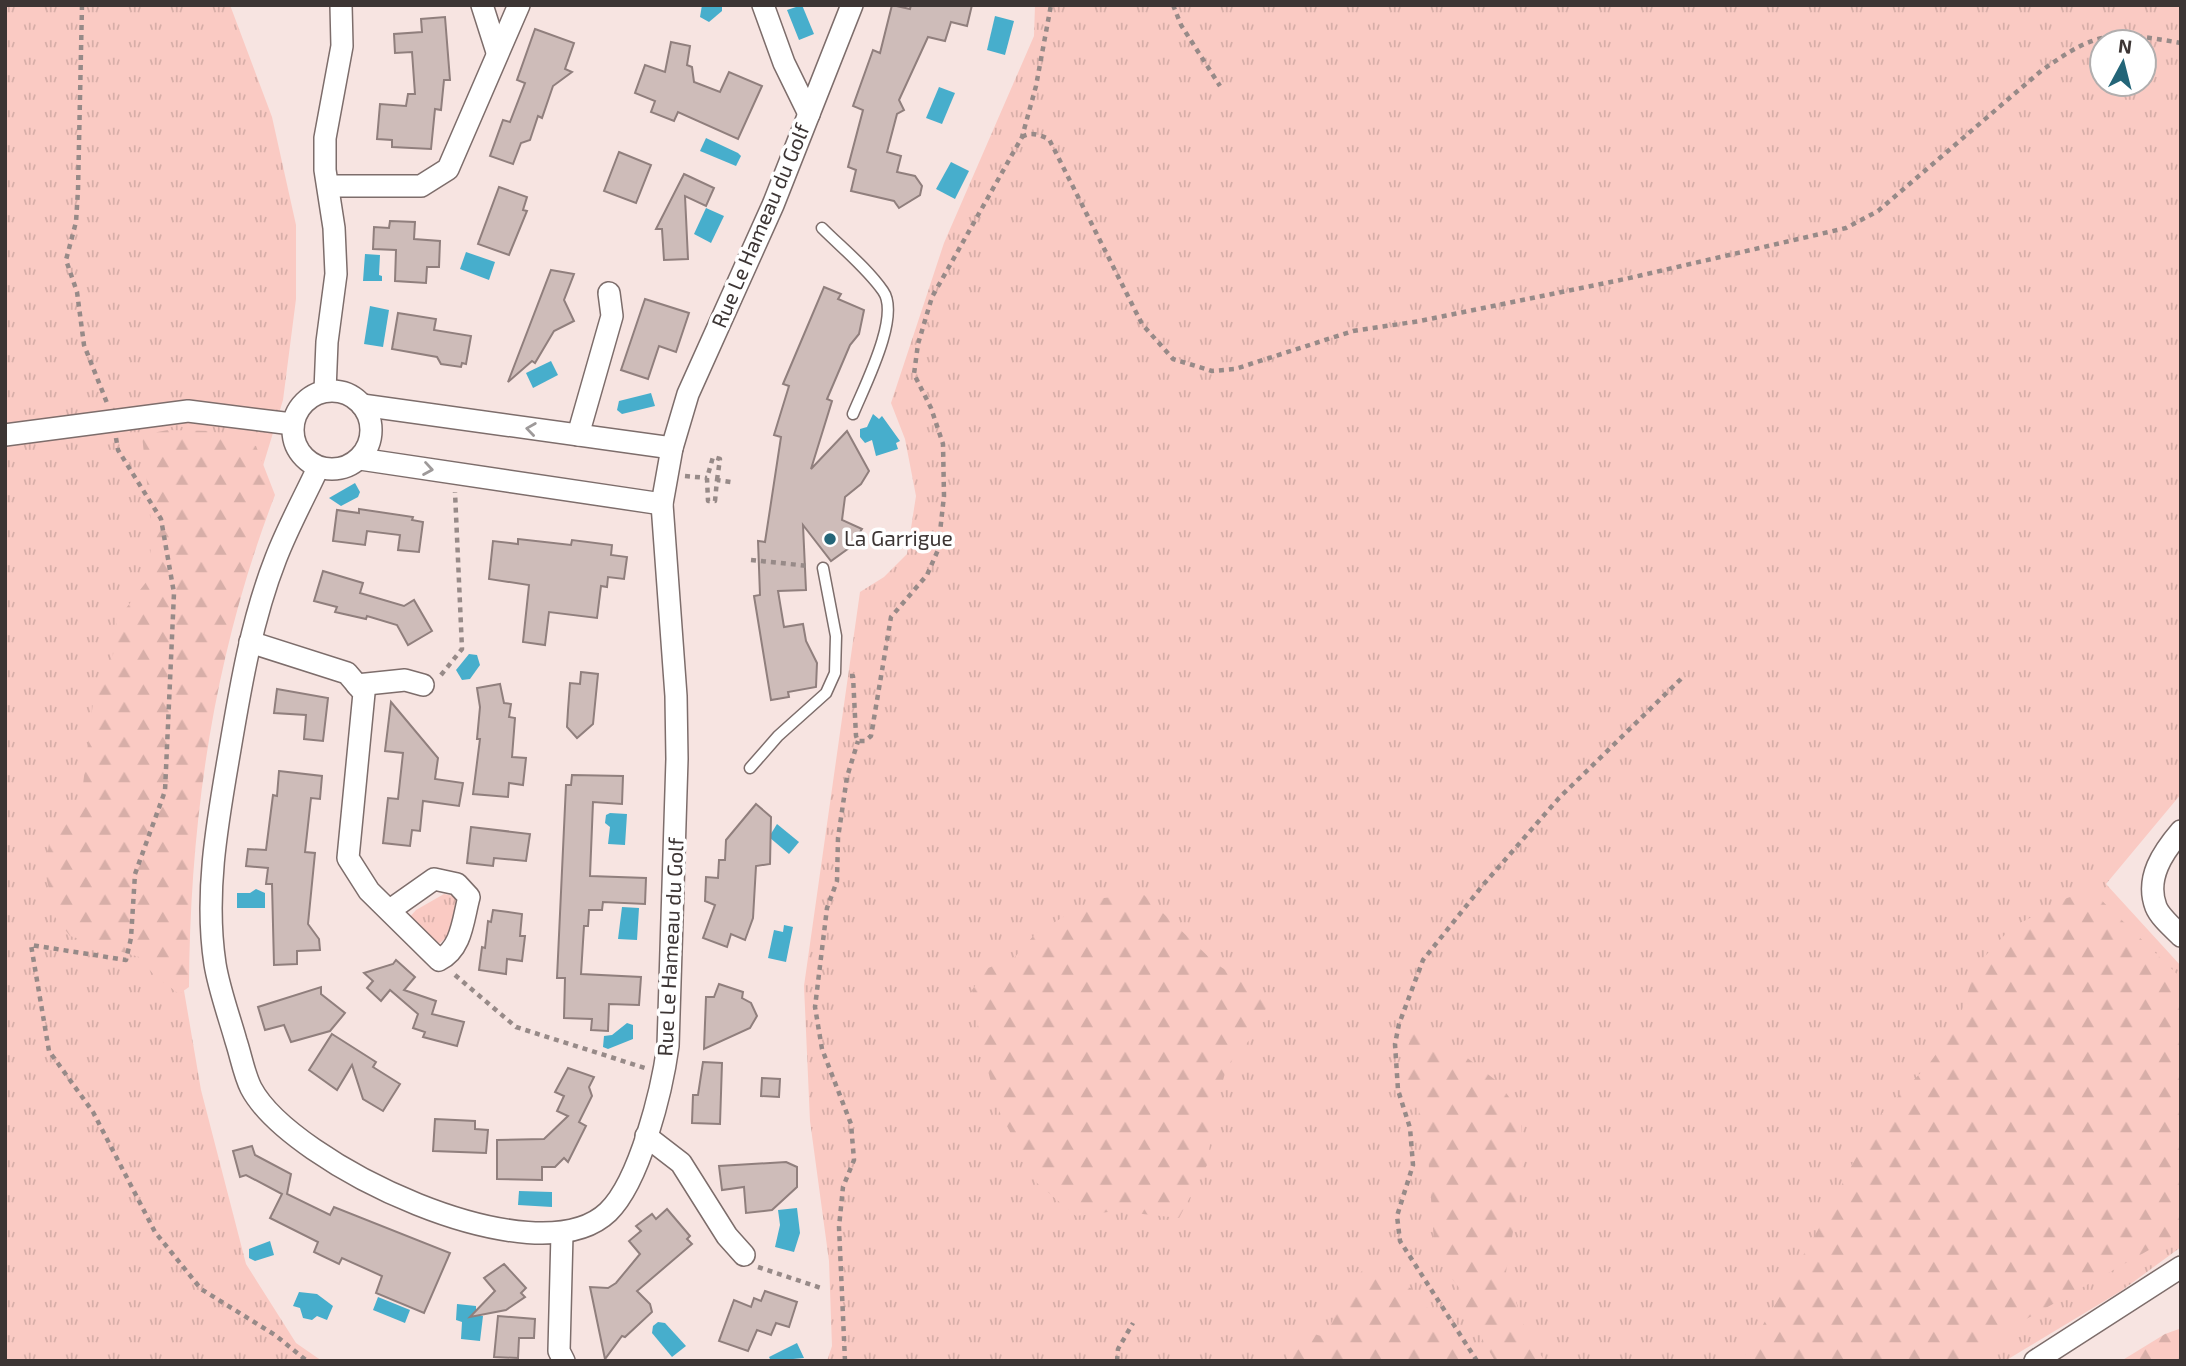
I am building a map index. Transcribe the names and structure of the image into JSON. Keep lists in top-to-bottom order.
{
  "streets": {
    "street": ["Rue Le Hameau du Golf"]
  },
  "places": ["La Garrigue"],
  "north": "top"
}
